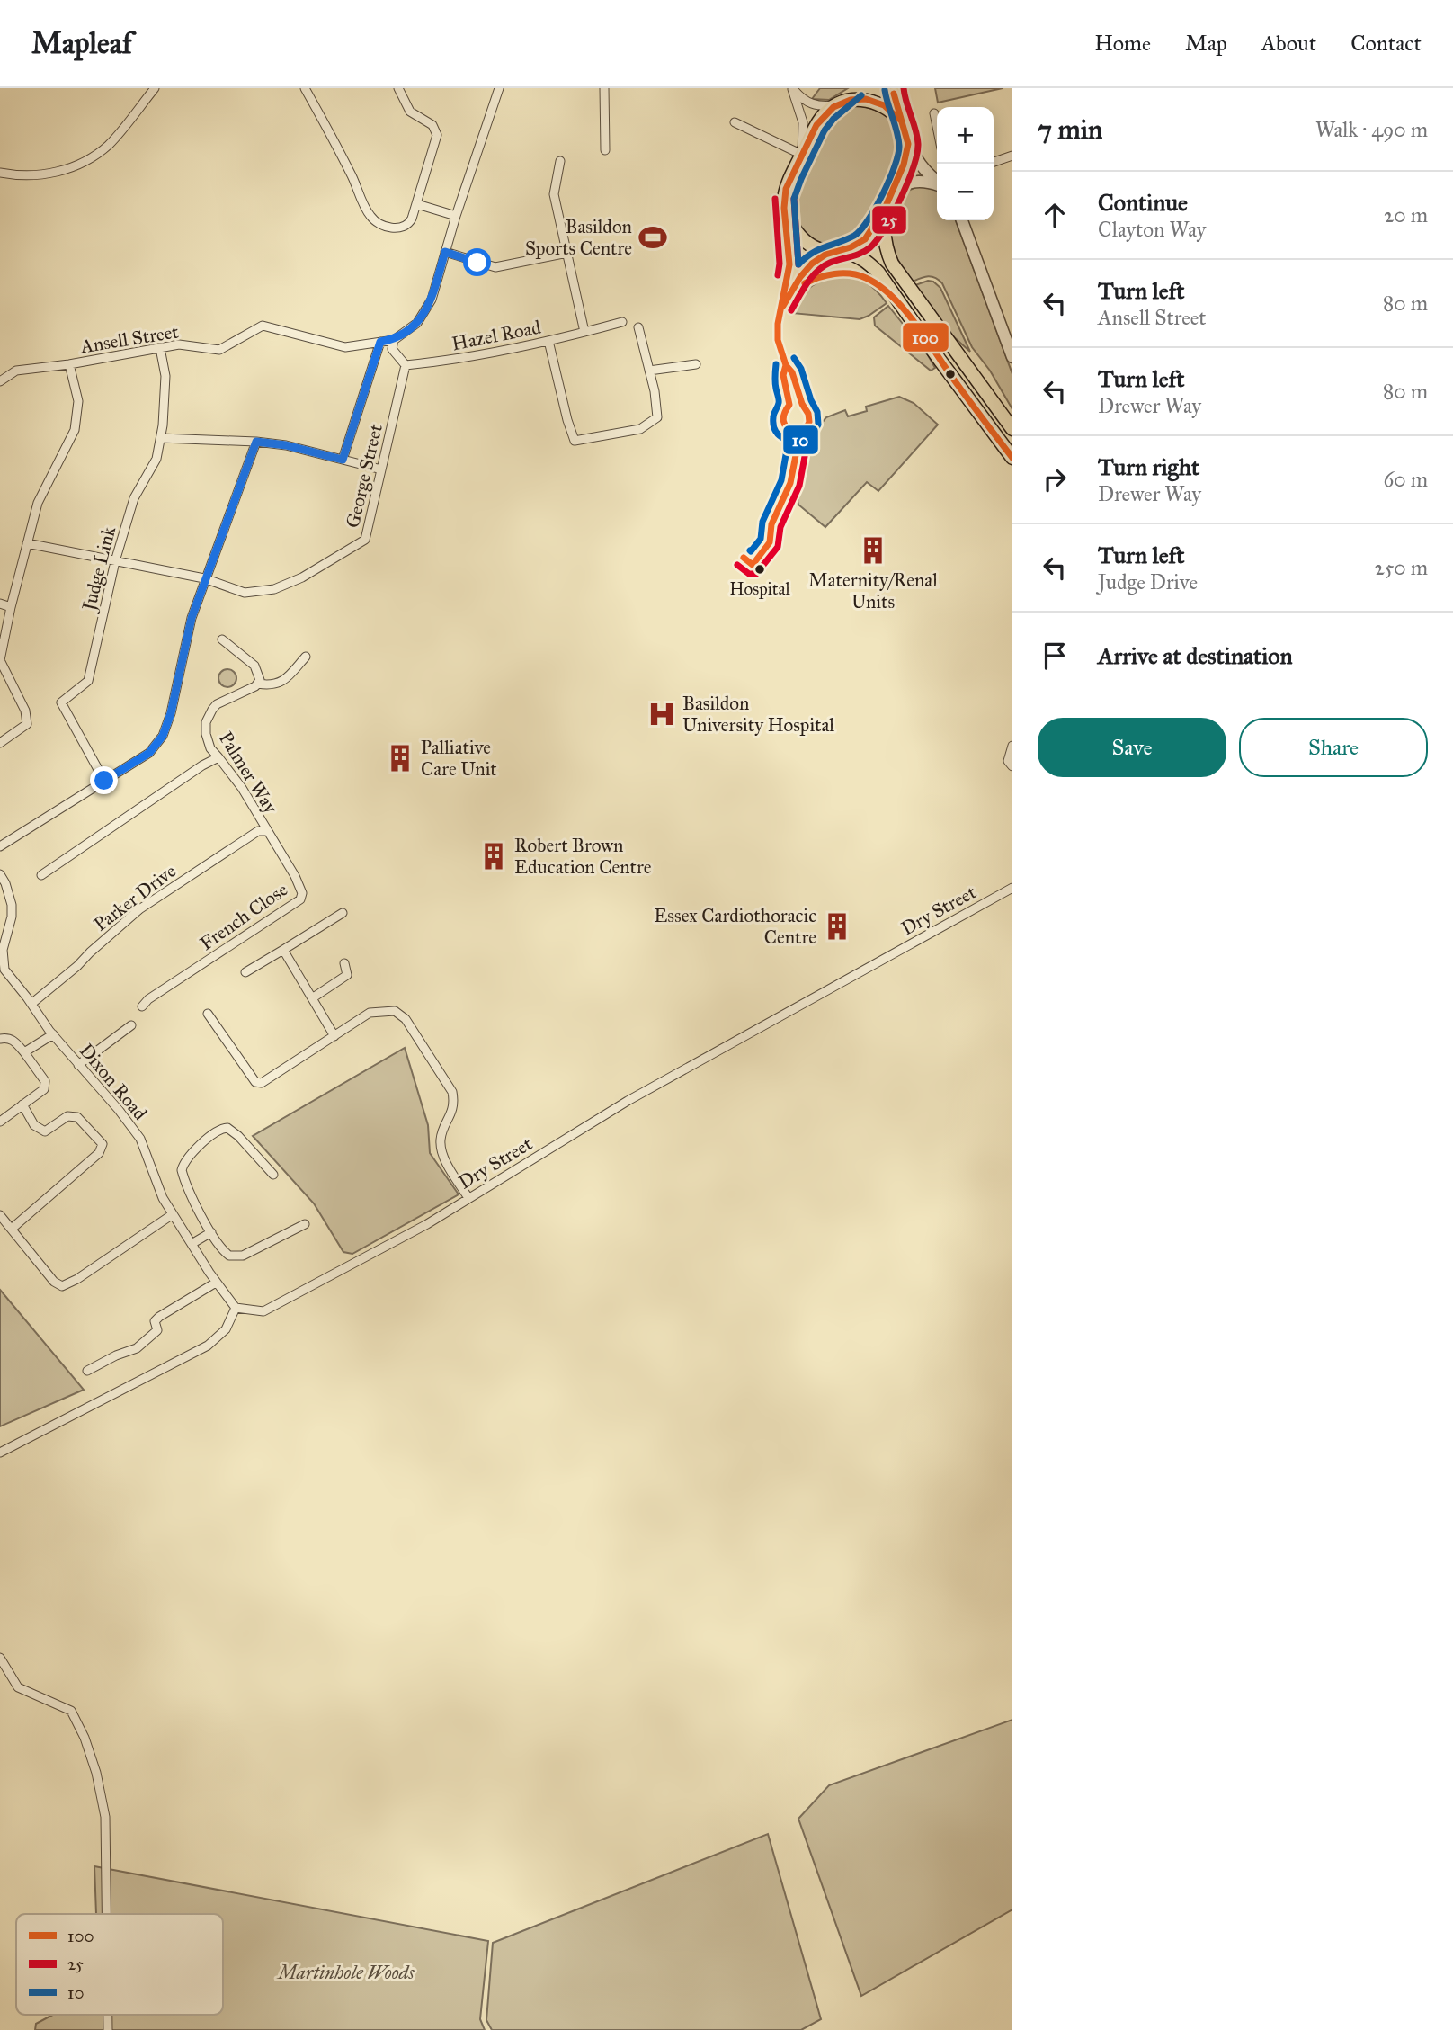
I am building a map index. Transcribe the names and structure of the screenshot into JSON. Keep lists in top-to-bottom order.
{
  "streets": {
    "street": [
      "Hazel Road",
      "Ansell Street",
      "George Street",
      "Judge Link",
      "Palmer Way",
      "Parker Drive",
      "Dry Street",
      "French Close",
      "Dixon Road"
    ]
  },
  "crossings": [
    ["Hazel Road", "George Street"],
    ["Ansell Street", "Judge Link"],
    ["George Street", "Judge Link"],
    ["Palmer Way", "Parker Drive"],
    ["Palmer Way", "French Close"],
    ["Parker Drive", "French Close"],
    ["Parker Drive", "Dixon Road"],
    ["Dry Street", "Dixon Road"]
  ],
  "parks": ["Martinhole Woods"],
  "places": {
    "sports": ["Basildon Sports Centre"],
    "building": [
      "Maternity/Renal Units",
      "Palliative Care Unit",
      "Robert Brown Education Centre",
      "Essex Cardiothoracic Centre"
    ],
    "other": ["Hospital"],
    "hospital": ["Basildon University Hospital"]
  },
  "lines": ["transit line 25", "transit line 10", "transit line 100"],
  "legend": ["100", "25", "10"],
  "page": {
    "header": "Mapleaf",
    "nav": [
      "Home",
      "Map",
      "About",
      "Contact"
    ],
    "heading": ["7 min", "Walk · 490 m"],
    "map_buttons": ["+", "−"],
    "list": [
      ["Continue", "Clayton Way", "20 m"],
      ["Turn left", "Ansell Street", "80 m"],
      ["Turn left", "Drewer Way", "80 m"],
      ["Turn right", "Drewer Way", "60 m"],
      ["Turn left", "Judge Drive", "250 m"],
      "Arrive at destination"
    ],
    "buttons": ["Save", "Share"]
  }
}
